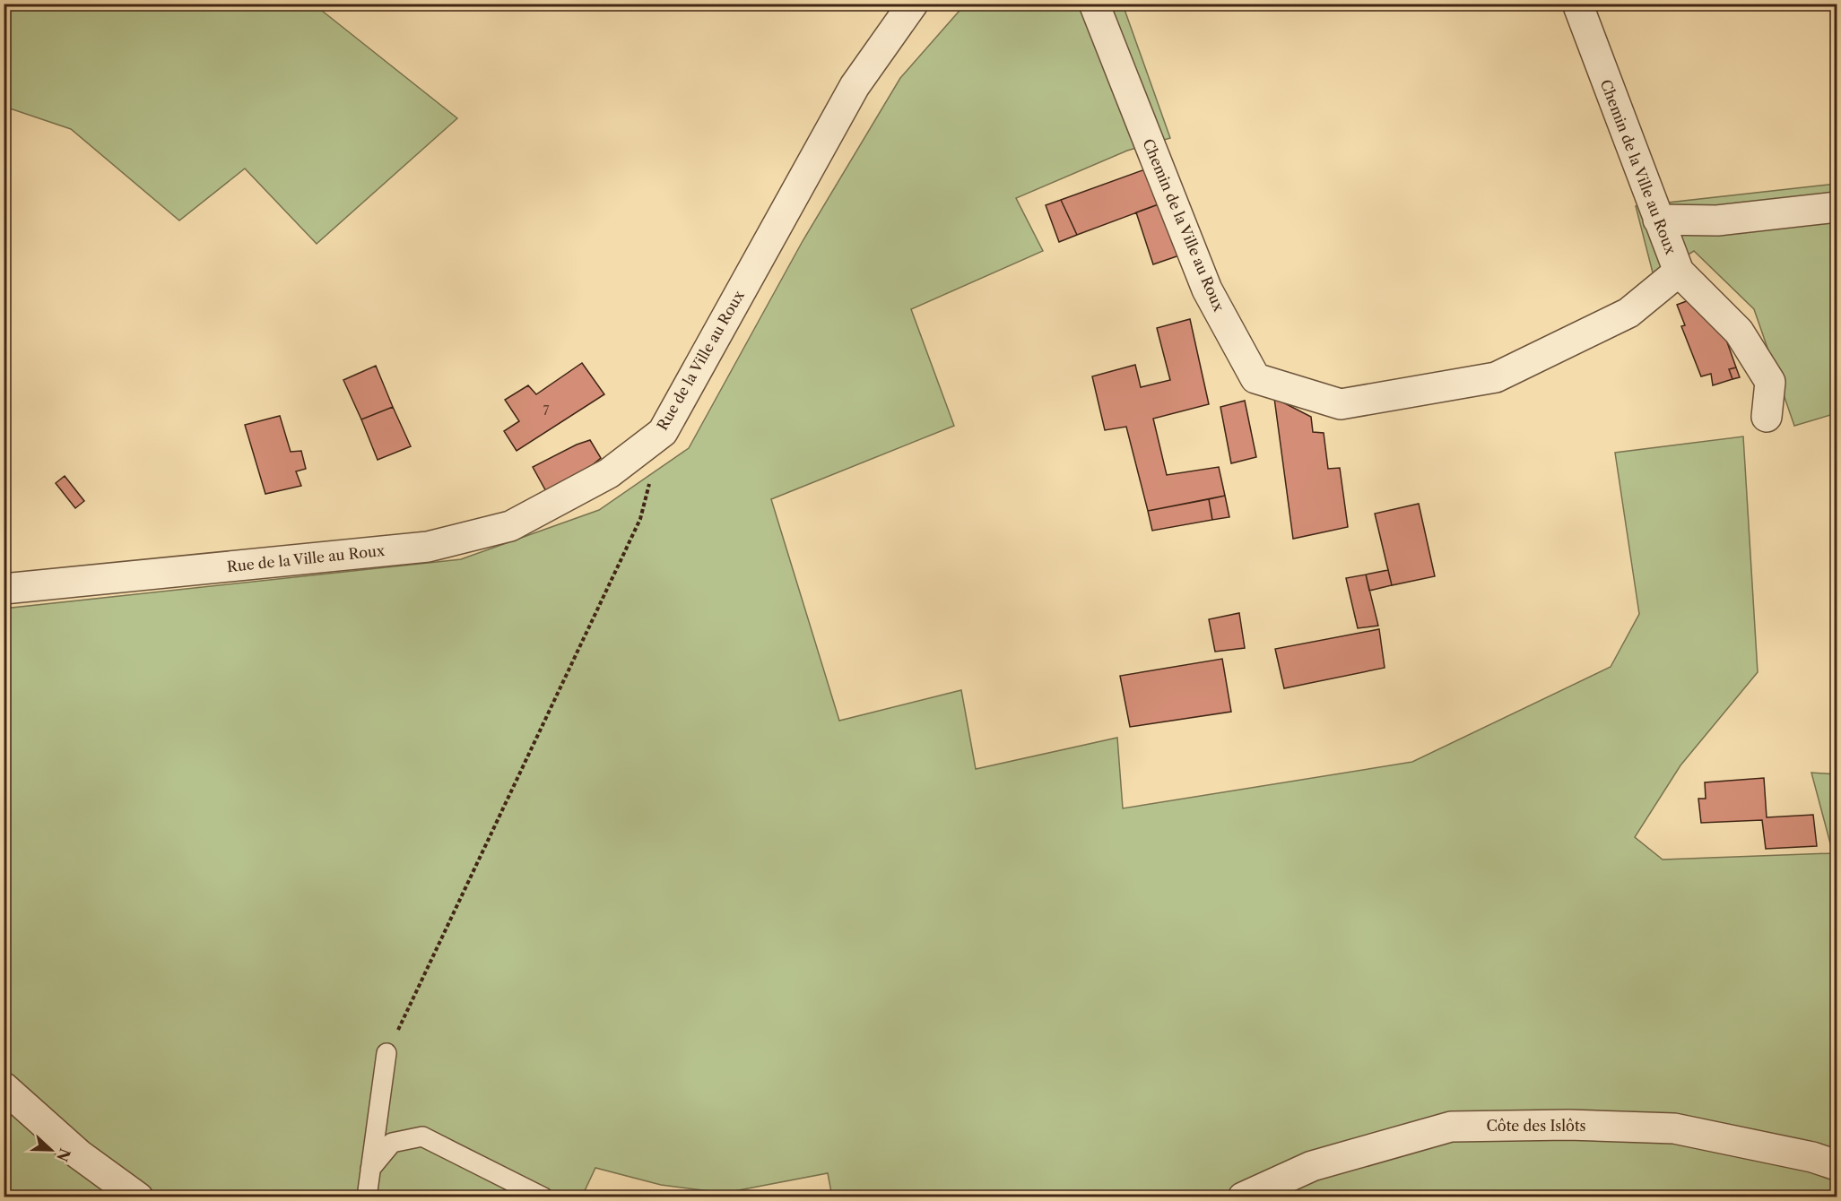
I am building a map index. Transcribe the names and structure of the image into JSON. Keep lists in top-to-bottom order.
{
  "streets": {
    "street": ["Chemin de la Ville au Roux", "Rue de la Ville au Roux", "Côte des Islôts"]
  },
  "house_numbers": ["7"],
  "north": "right"
}
